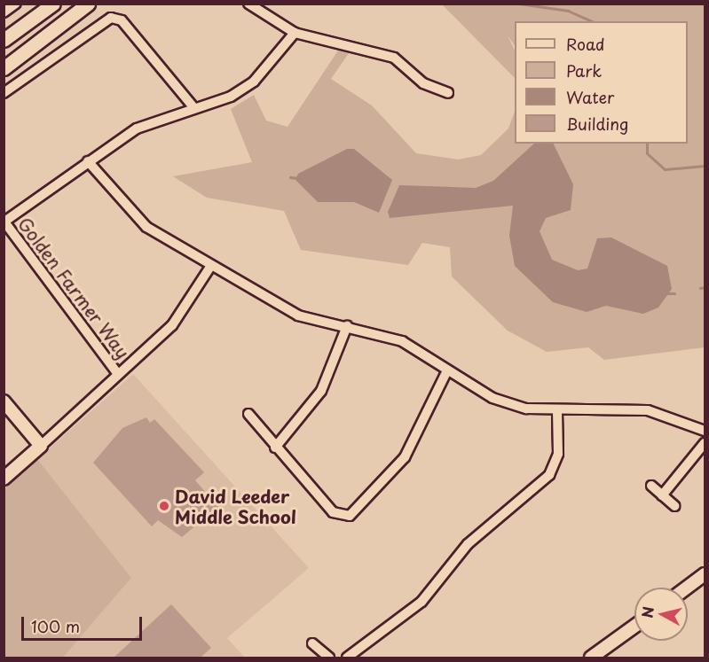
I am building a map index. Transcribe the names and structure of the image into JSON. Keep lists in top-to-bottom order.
{
  "streets": {
    "street": ["Golden Farmer Way"]
  },
  "places": ["David Leeder Middle School"],
  "legend": [
    "Road",
    "Park",
    "Water",
    "Building"
  ],
  "scale_bar": "100 m",
  "north": "left"
}
